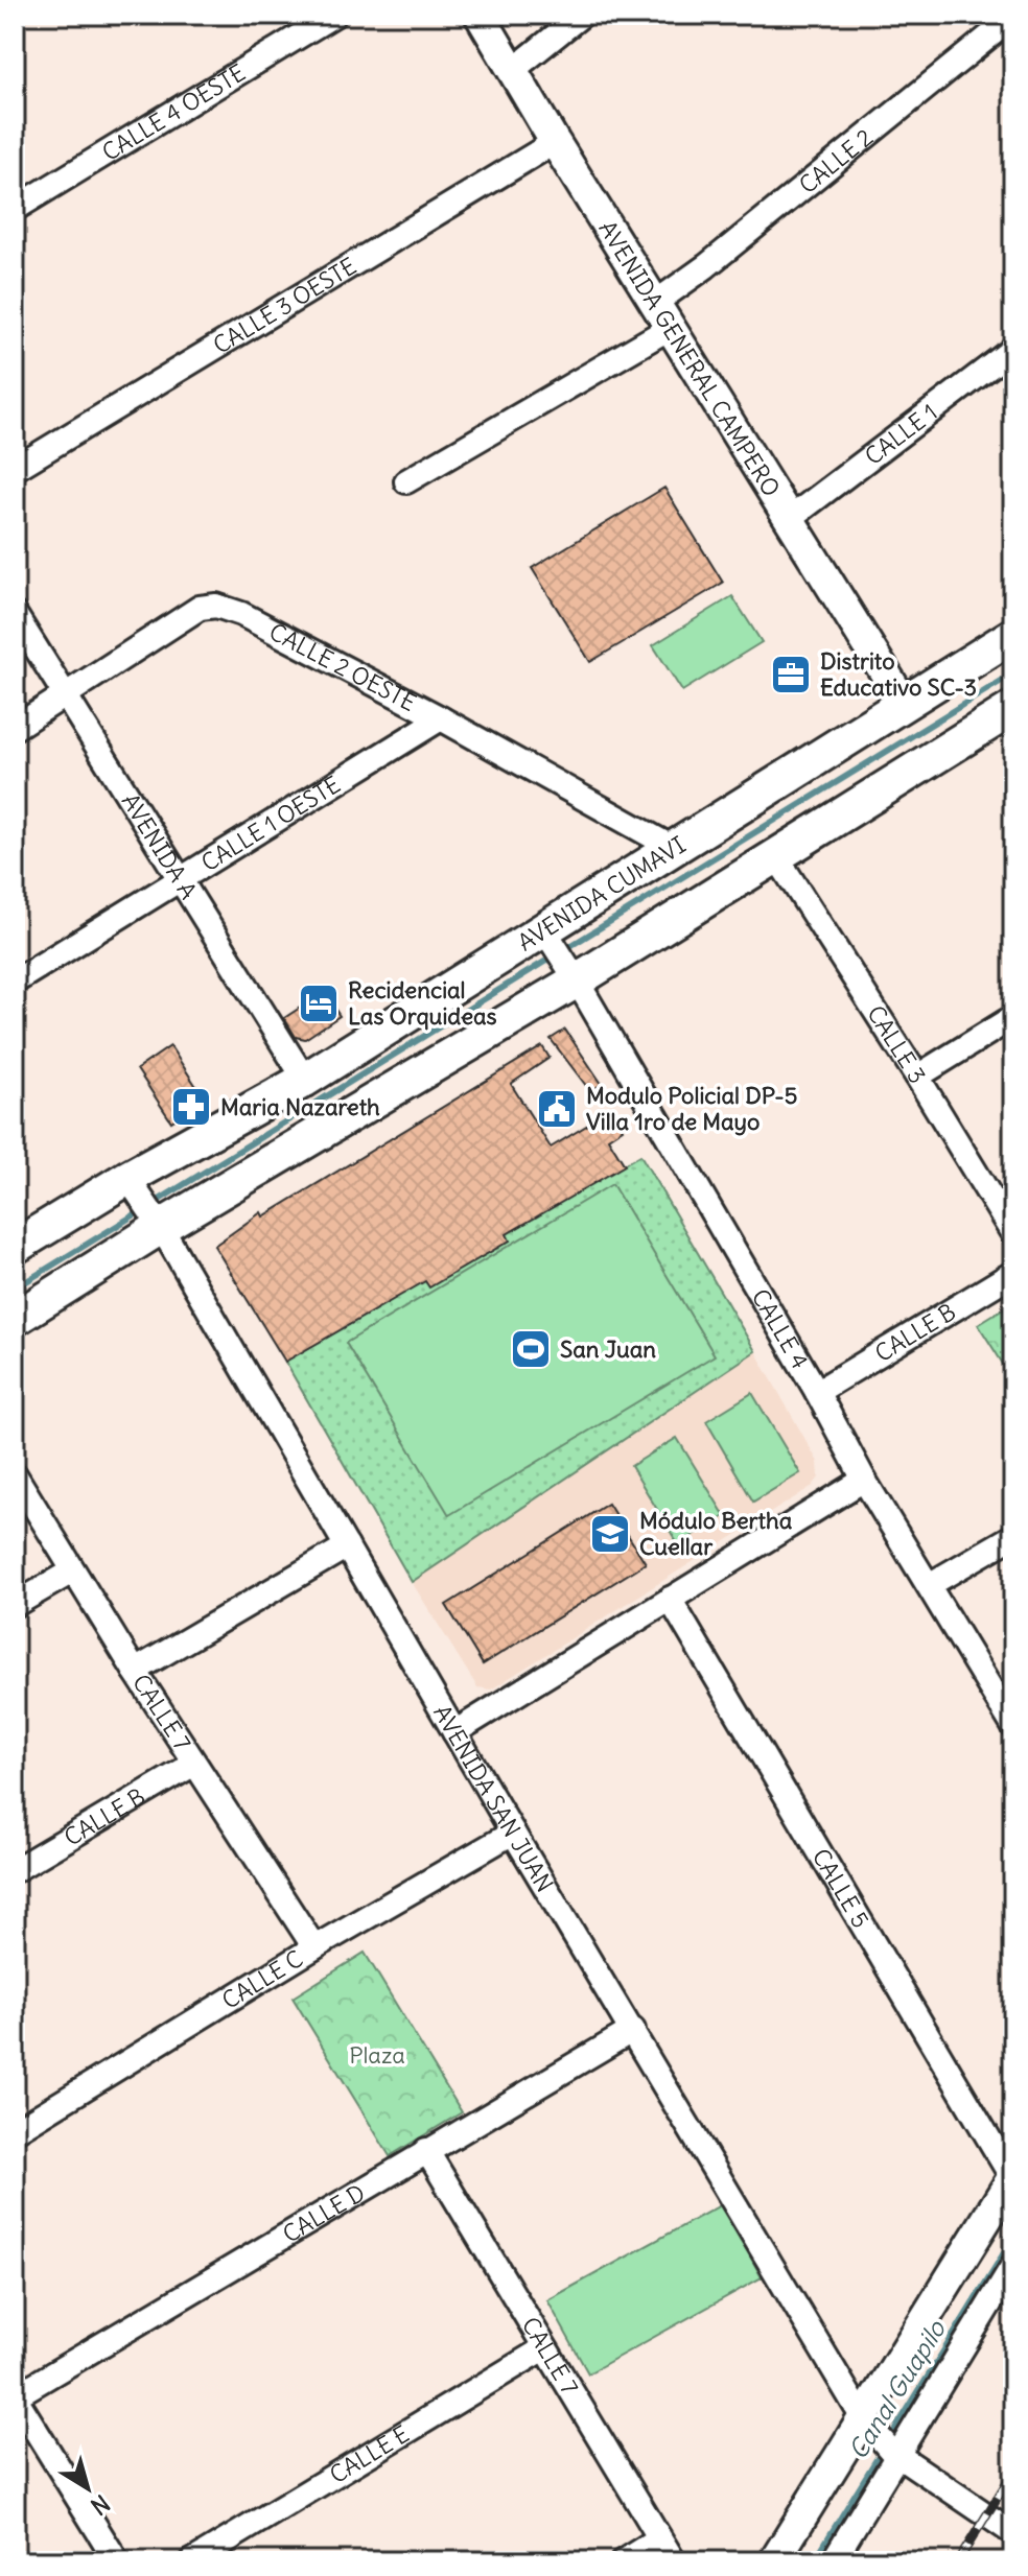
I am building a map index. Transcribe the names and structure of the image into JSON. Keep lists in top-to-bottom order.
{
  "streets": {
    "main road": ["AVENIDA CUMAVI"],
    "street": [
      "CALLE 4 OESTE",
      "CALLE 2",
      "CALLE 3 OESTE",
      "AVENIDA GENERAL CAMPERO",
      "CALLE 1",
      "CALLE 2 OESTE",
      "CALLE 1 OESTE",
      "AVENIDA A",
      "CALLE 3",
      "CALLE 4",
      "CALLE B",
      "CALLE 7",
      "AVENIDA SAN JUAN",
      "CALLE 5",
      "CALLE C",
      "CALLE D",
      "CALLE E"
    ]
  },
  "crossings": [
    ["CALLE 2", "AVENIDA GENERAL CAMPERO"],
    ["CALLE 3 OESTE", "AVENIDA GENERAL CAMPERO"],
    ["AVENIDA GENERAL CAMPERO", "CALLE 1"],
    ["AVENIDA GENERAL CAMPERO", "AVENIDA CUMAVI"],
    ["CALLE 2 OESTE", "CALLE 1 OESTE"],
    ["CALLE 2 OESTE", "AVENIDA A"],
    ["CALLE 2 OESTE", "AVENIDA CUMAVI"],
    ["CALLE 1 OESTE", "AVENIDA A"],
    ["AVENIDA A", "AVENIDA CUMAVI"],
    ["AVENIDA CUMAVI", "CALLE 3"],
    ["AVENIDA CUMAVI", "CALLE 4"],
    ["AVENIDA CUMAVI", "AVENIDA SAN JUAN"],
    ["CALLE 4", "CALLE B"],
    ["CALLE B", "CALLE 7"],
    ["CALLE 7", "CALLE C"],
    ["CALLE 7", "CALLE D"],
    ["CALLE 7", "CALLE E"],
    ["AVENIDA SAN JUAN", "CALLE C"],
    ["AVENIDA SAN JUAN", "CALLE D"]
  ],
  "water": ["Canal Guapilo"],
  "parks": ["Plaza"],
  "places": {
    "office": ["Distrito Educativo SC-3"],
    "hotel": ["Recidencial Las Orquideas"],
    "pharmacy": ["Maria Nazareth"],
    "public building": ["Modulo Policial DP-5 Villa 1ro de Mayo"],
    "sports": ["San Juan"],
    "school or university": ["Módulo Bertha Cuellar"]
  },
  "north": "bottom right"
}
